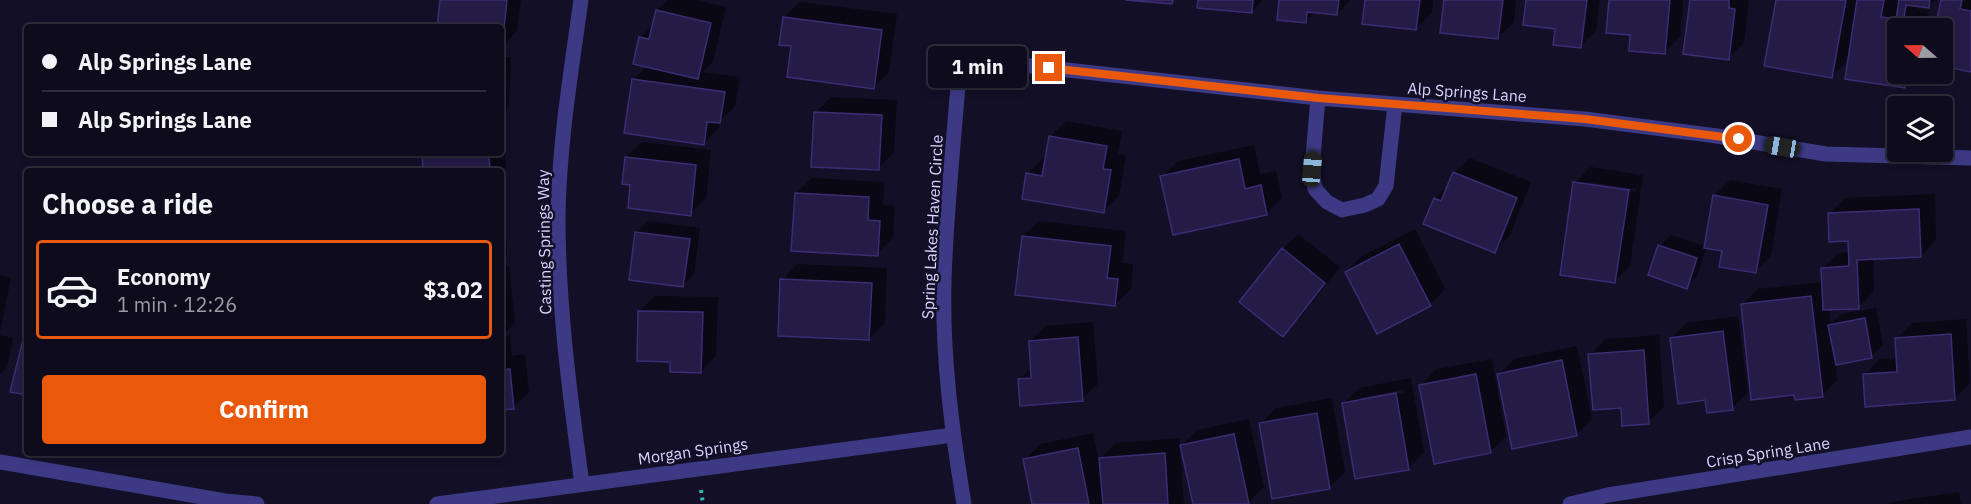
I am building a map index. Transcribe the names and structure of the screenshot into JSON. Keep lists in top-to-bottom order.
{
  "streets": {
    "street": [
      "Alp Springs Lane",
      "Spring Lakes Haven Circle",
      "Casting Springs Way",
      "Morgan Springs",
      "Crisp Spring Lane"
    ]
  },
  "crossings": [
    ["Alp Springs Lane", "Spring Lakes Haven Circle"],
    ["Spring Lakes Haven Circle", "Morgan Springs"],
    ["Casting Springs Way", "Morgan Springs"]
  ],
  "north": "left",
  "page": {
    "banner": ["Alp Springs Lane", "Alp Springs Lane"],
    "bubble": "1 min",
    "heading": "Choose a ride",
    "list": [
      {
        "name": "Economy",
        "note": "1 min · 12:26",
        "value": "$3.02"
      }
    ],
    "buttons": "Confirm"
  }
}
